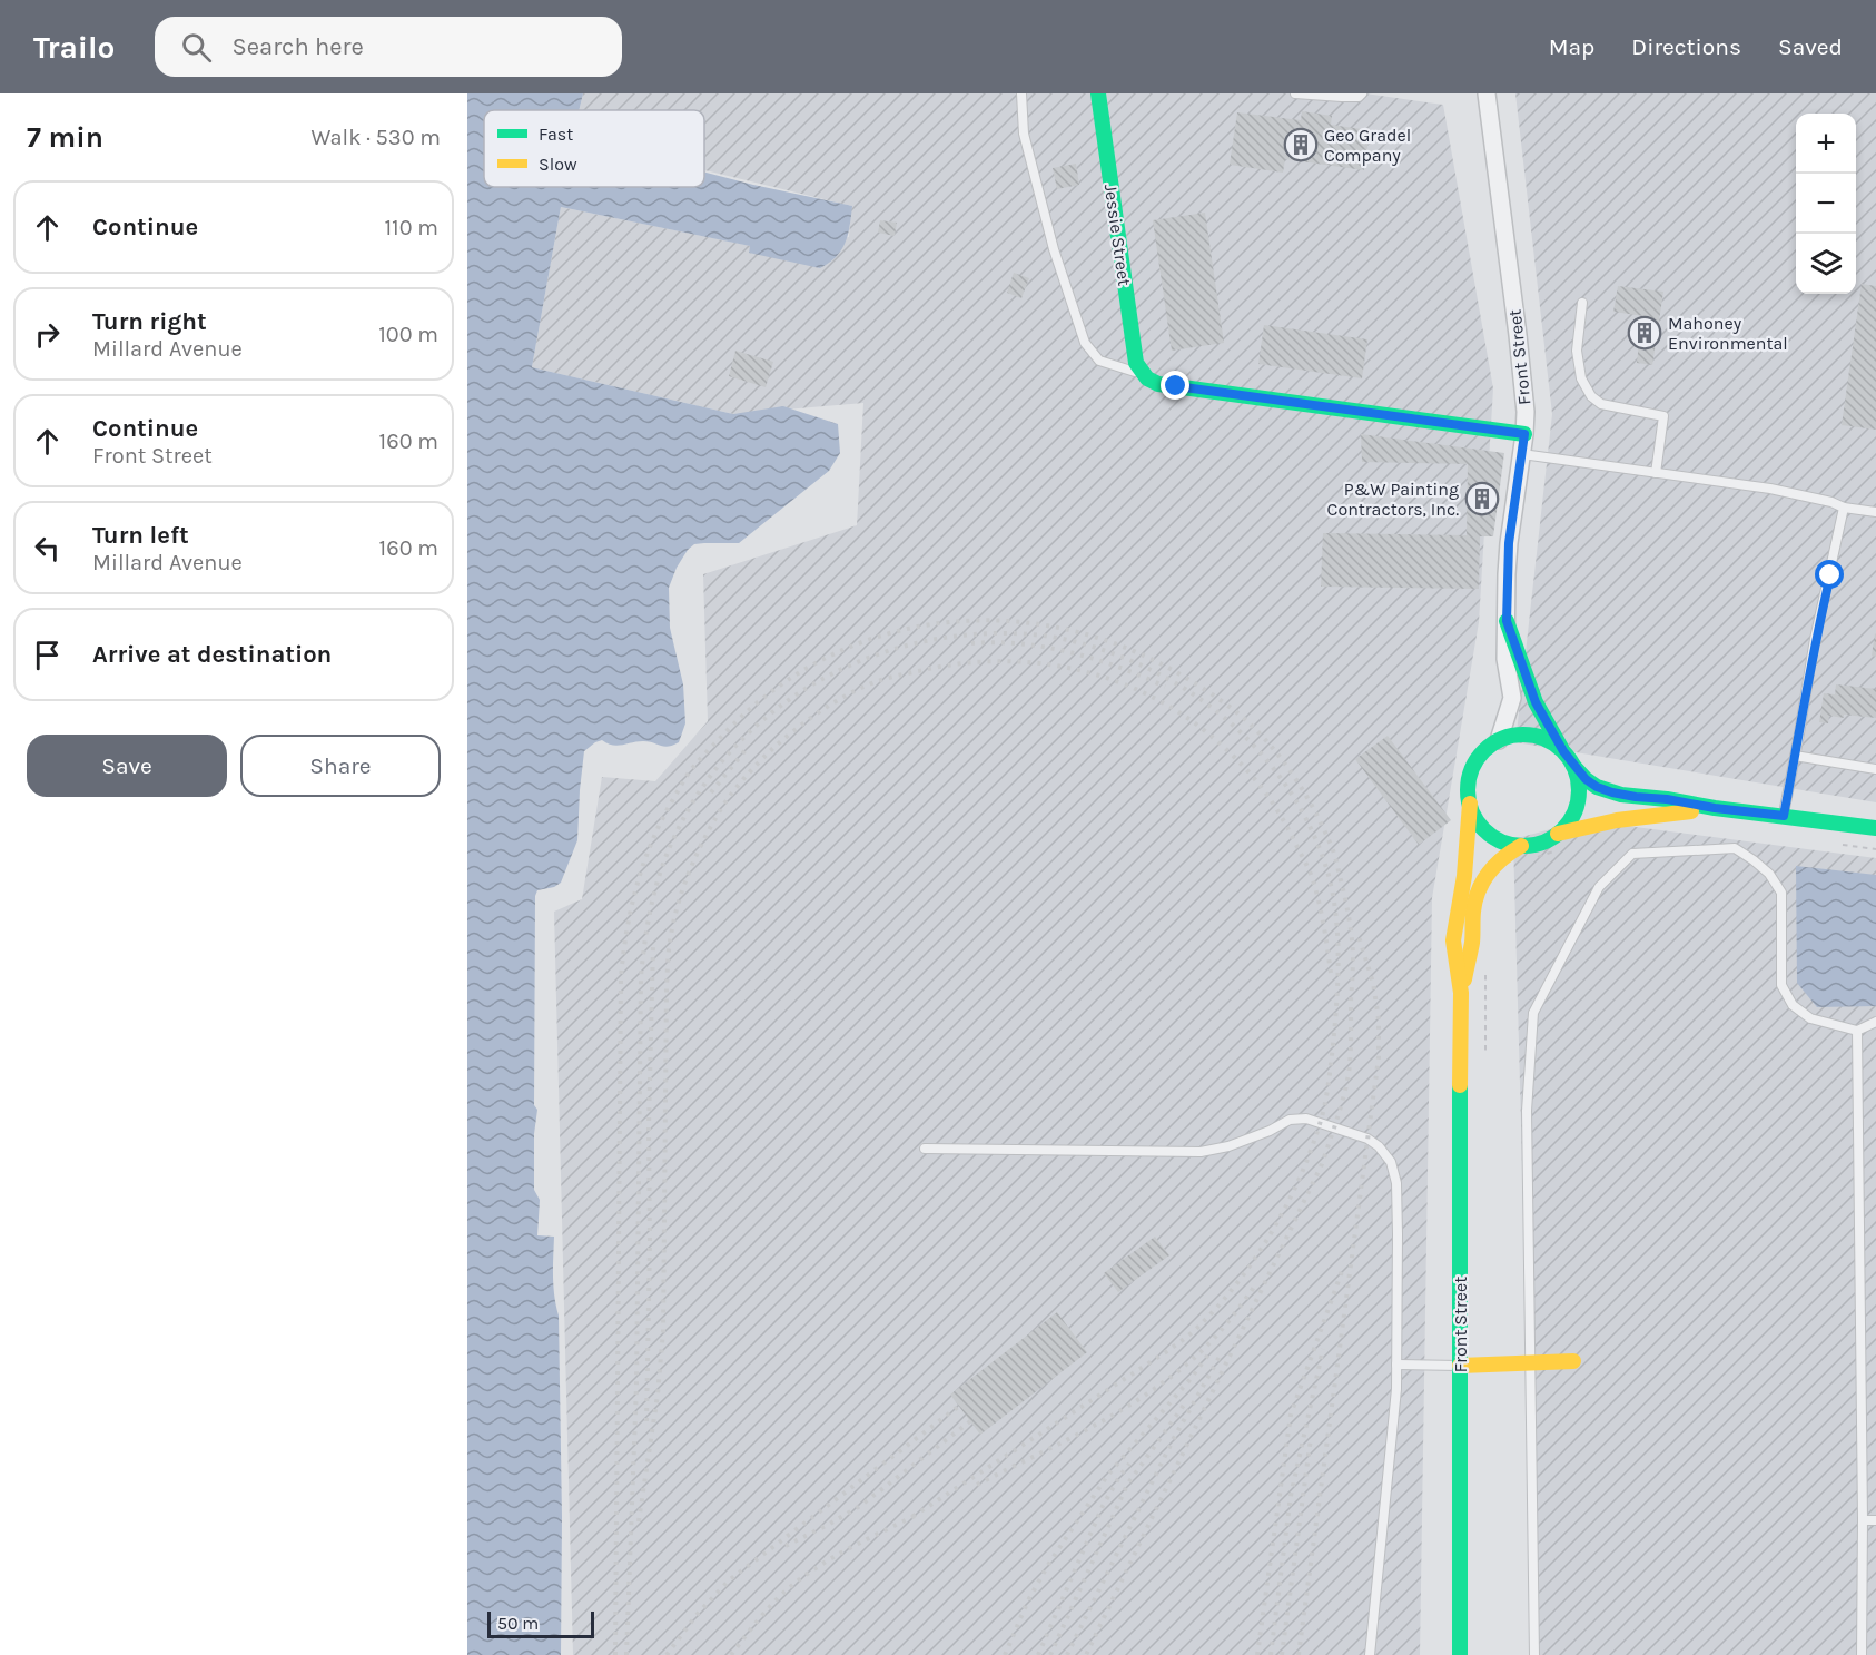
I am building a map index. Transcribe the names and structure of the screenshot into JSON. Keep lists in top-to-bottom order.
{
  "streets": {
    "street": ["Jessie Street", "Front Street"]
  },
  "places": {
    "building": ["Geo Gradel Company", "Mahoney Environmental", "P&W Painting Contractors, Inc."]
  },
  "legend": ["Fast", "Slow"],
  "scale_bar": "50 m",
  "page": {
    "header": "Trailo",
    "search": "Search here",
    "nav": ["Map", "Directions", "Saved"],
    "heading": ["7 min", "Walk · 530 m"],
    "map_buttons": ["+", "−"],
    "list": [
      ["Continue", "110 m"],
      ["Turn right", "Millard Avenue", "100 m"],
      ["Continue", "Front Street", "160 m"],
      ["Turn left", "Millard Avenue", "160 m"],
      "Arrive at destination"
    ],
    "buttons": ["Save", "Share"],
    "scale": "50 m"
  }
}
